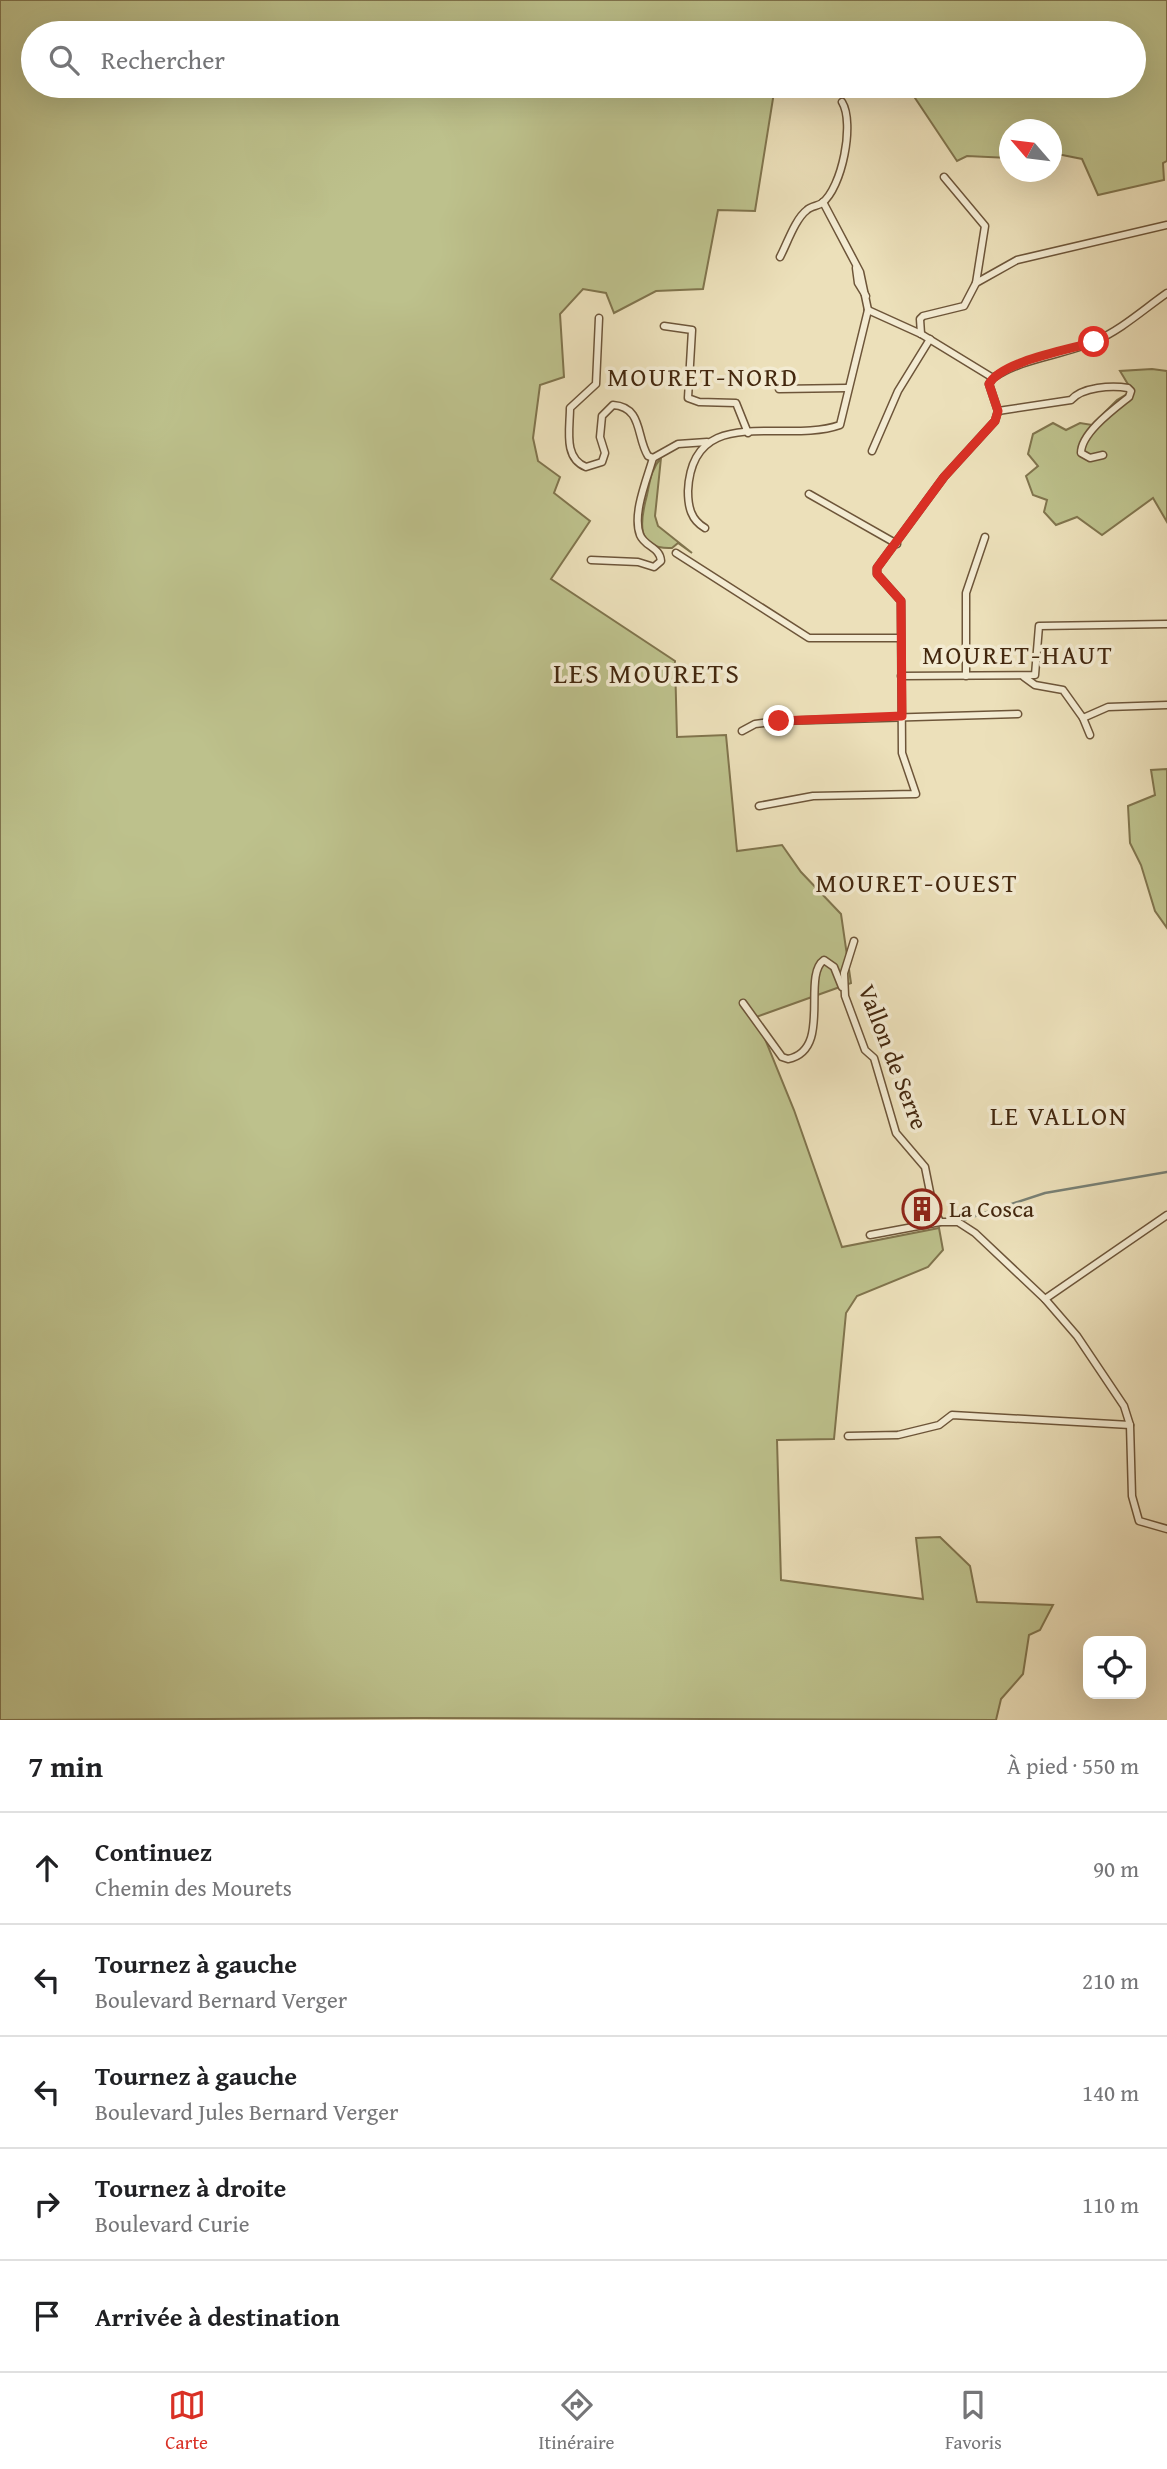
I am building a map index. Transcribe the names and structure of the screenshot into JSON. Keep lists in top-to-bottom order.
{
  "streets": {
    "street": ["Vallon de Serre"]
  },
  "districts": [
    "MOURET-NORD",
    "MOURET-HAUT",
    "LES MOURETS",
    "MOURET-OUEST",
    "LE VALLON"
  ],
  "places": {
    "building": ["La Cosca"]
  },
  "north": "top left",
  "page": {
    "search": "Rechercher",
    "heading": ["7 min", "À pied · 550 m"],
    "list": [
      ["Continuez", "Chemin des Mourets", "90 m"],
      ["Tournez à gauche", "Boulevard Bernard Verger", "210 m"],
      ["Tournez à gauche", "Boulevard Jules Bernard Verger", "140 m"],
      ["Tournez à droite", "Boulevard Curie", "110 m"],
      "Arrivée à destination"
    ],
    "nav": ["Carte", "Itinéraire", "Favoris"]
  }
}
